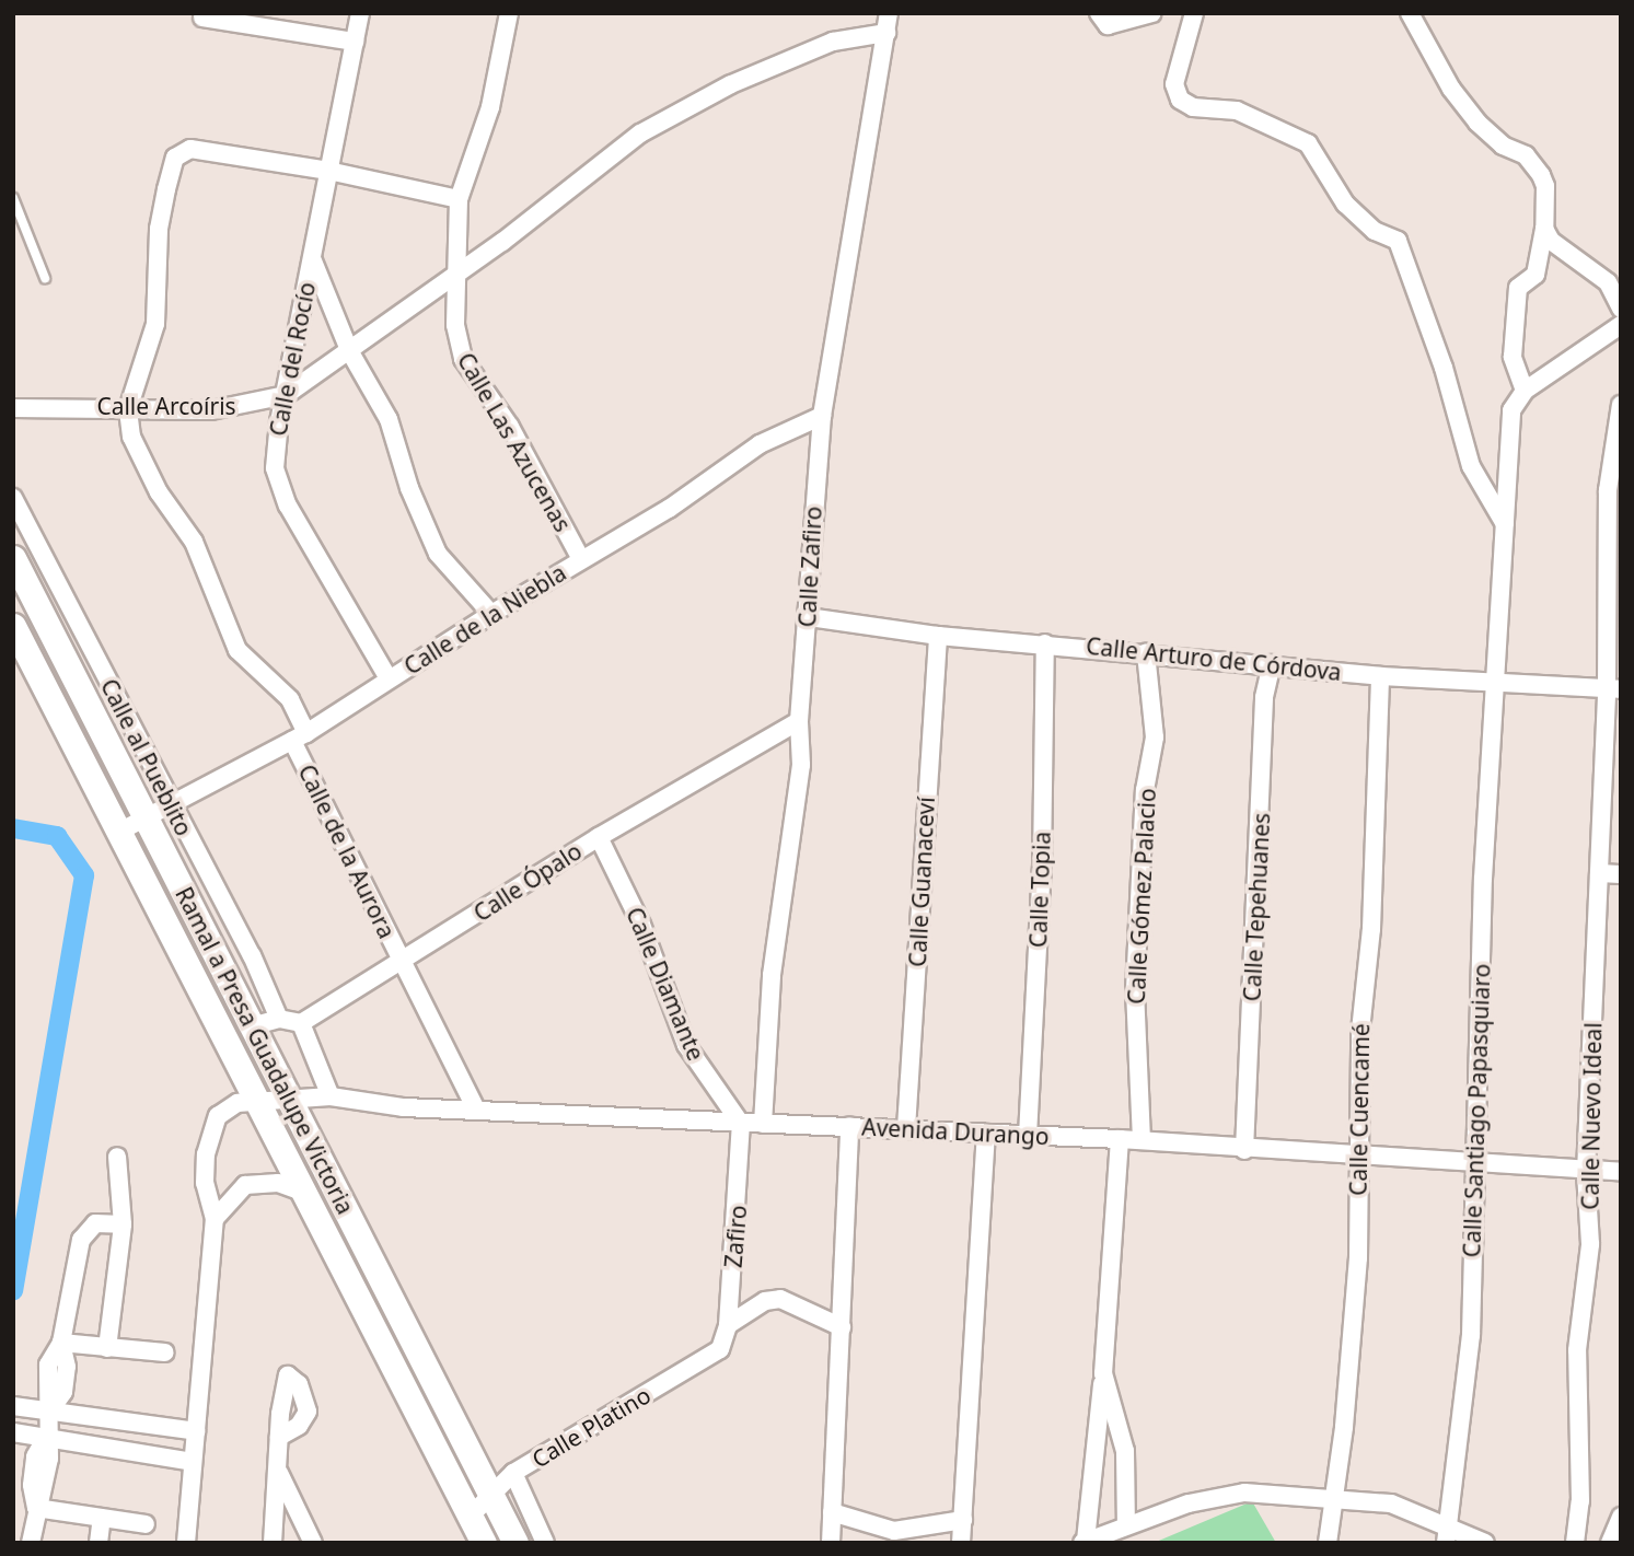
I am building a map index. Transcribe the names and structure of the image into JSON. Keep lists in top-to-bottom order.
{
  "streets": {
    "main road": ["Ramal a Presa Guadalupe Victoria"],
    "street": [
      "Calle del Rocío",
      "Calle Arcoíris",
      "Calle Las Azucenas",
      "Calle Zafiro",
      "Calle de la Niebla",
      "Calle Arturo de Córdova",
      "Calle al Pueblito",
      "Calle de la Aurora",
      "Calle Ópalo",
      "Calle Guanaceví",
      "Calle Topia",
      "Calle Gómez Palacio",
      "Calle Tepehuanes",
      "Calle Diamante",
      "Calle Cuencamé",
      "Calle Santiago Papasquiaro",
      "Calle Nuevo Ideal",
      "Avenida Durango",
      "Zafiro",
      "Calle Platino"
    ]
  },
  "crossings": [
    ["Calle del Rocío", "Calle Arcoíris"],
    ["Calle del Rocío", "Calle de la Niebla"],
    ["Calle Arcoíris", "Calle Las Azucenas"],
    ["Calle Arcoíris", "Calle Zafiro"],
    ["Calle Arcoíris", "Calle de la Aurora"],
    ["Calle Las Azucenas", "Calle de la Niebla"],
    ["Calle Zafiro", "Calle de la Niebla"],
    ["Calle Zafiro", "Calle Arturo de Córdova"],
    ["Calle Zafiro", "Calle Ópalo"],
    ["Calle Zafiro", "Avenida Durango"],
    ["Calle de la Niebla", "Calle al Pueblito"],
    ["Calle de la Niebla", "Calle de la Aurora"],
    ["Calle de la Niebla", "Ramal a Presa Guadalupe Victoria"],
    ["Calle Arturo de Córdova", "Calle Guanaceví"],
    ["Calle Arturo de Córdova", "Calle Topia"],
    ["Calle Arturo de Córdova", "Calle Gómez Palacio"],
    ["Calle Arturo de Córdova", "Calle Tepehuanes"],
    ["Calle Arturo de Córdova", "Calle Cuencamé"],
    ["Calle Arturo de Córdova", "Calle Santiago Papasquiaro"],
    ["Calle Arturo de Córdova", "Calle Nuevo Ideal"],
    ["Calle de la Aurora", "Calle Ópalo"],
    ["Calle de la Aurora", "Avenida Durango"],
    ["Calle Ópalo", "Calle Diamante"],
    ["Calle Guanaceví", "Avenida Durango"],
    ["Calle Topia", "Avenida Durango"],
    ["Calle Gómez Palacio", "Avenida Durango"],
    ["Calle Tepehuanes", "Avenida Durango"],
    ["Calle Diamante", "Avenida Durango"],
    ["Calle Diamante", "Zafiro"],
    ["Ramal a Presa Guadalupe Victoria", "Avenida Durango"],
    ["Ramal a Presa Guadalupe Victoria", "Calle Platino"],
    ["Calle Cuencamé", "Avenida Durango"],
    ["Calle Santiago Papasquiaro", "Avenida Durango"],
    ["Calle Nuevo Ideal", "Avenida Durango"],
    ["Avenida Durango", "Zafiro"],
    ["Zafiro", "Calle Platino"]
  ]
}
